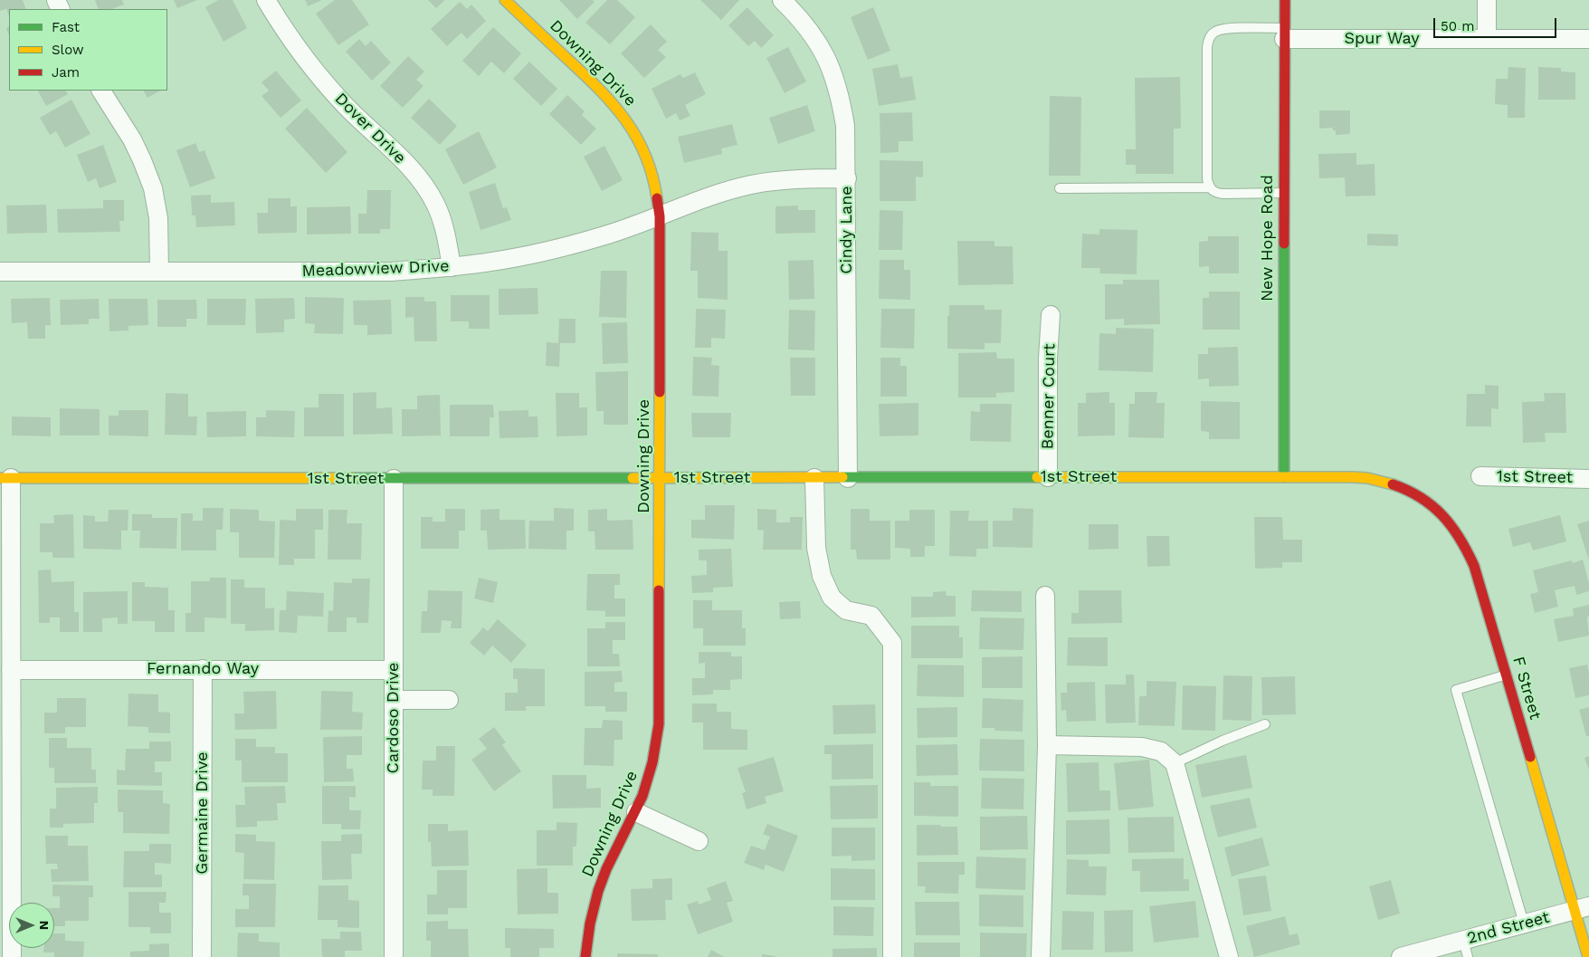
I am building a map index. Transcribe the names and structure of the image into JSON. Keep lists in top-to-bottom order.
{
  "streets": {
    "street": [
      "Spur Way",
      "Downing Drive",
      "Dover Drive",
      "Cindy Lane",
      "New Hope Road",
      "Meadowview Drive",
      "Benner Court",
      "1st Street",
      "Fernando Way",
      "F Street",
      "Cardoso Drive",
      "Germaine Drive",
      "2nd Street"
    ]
  },
  "crossings": [
    ["Spur Way", "New Hope Road"],
    ["Downing Drive", "Meadowview Drive"],
    ["Downing Drive", "1st Street"],
    ["Dover Drive", "Meadowview Drive"],
    ["Cindy Lane", "Meadowview Drive"],
    ["Cindy Lane", "1st Street"],
    ["New Hope Road", "1st Street"],
    ["Benner Court", "1st Street"],
    ["1st Street", "F Street"],
    ["1st Street", "Cardoso Drive"],
    ["Fernando Way", "Cardoso Drive"],
    ["Fernando Way", "Germaine Drive"],
    ["F Street", "2nd Street"]
  ],
  "legend": ["Fast", "Slow", "Jam"],
  "scale_bar": "50 m",
  "north": "right"
}
